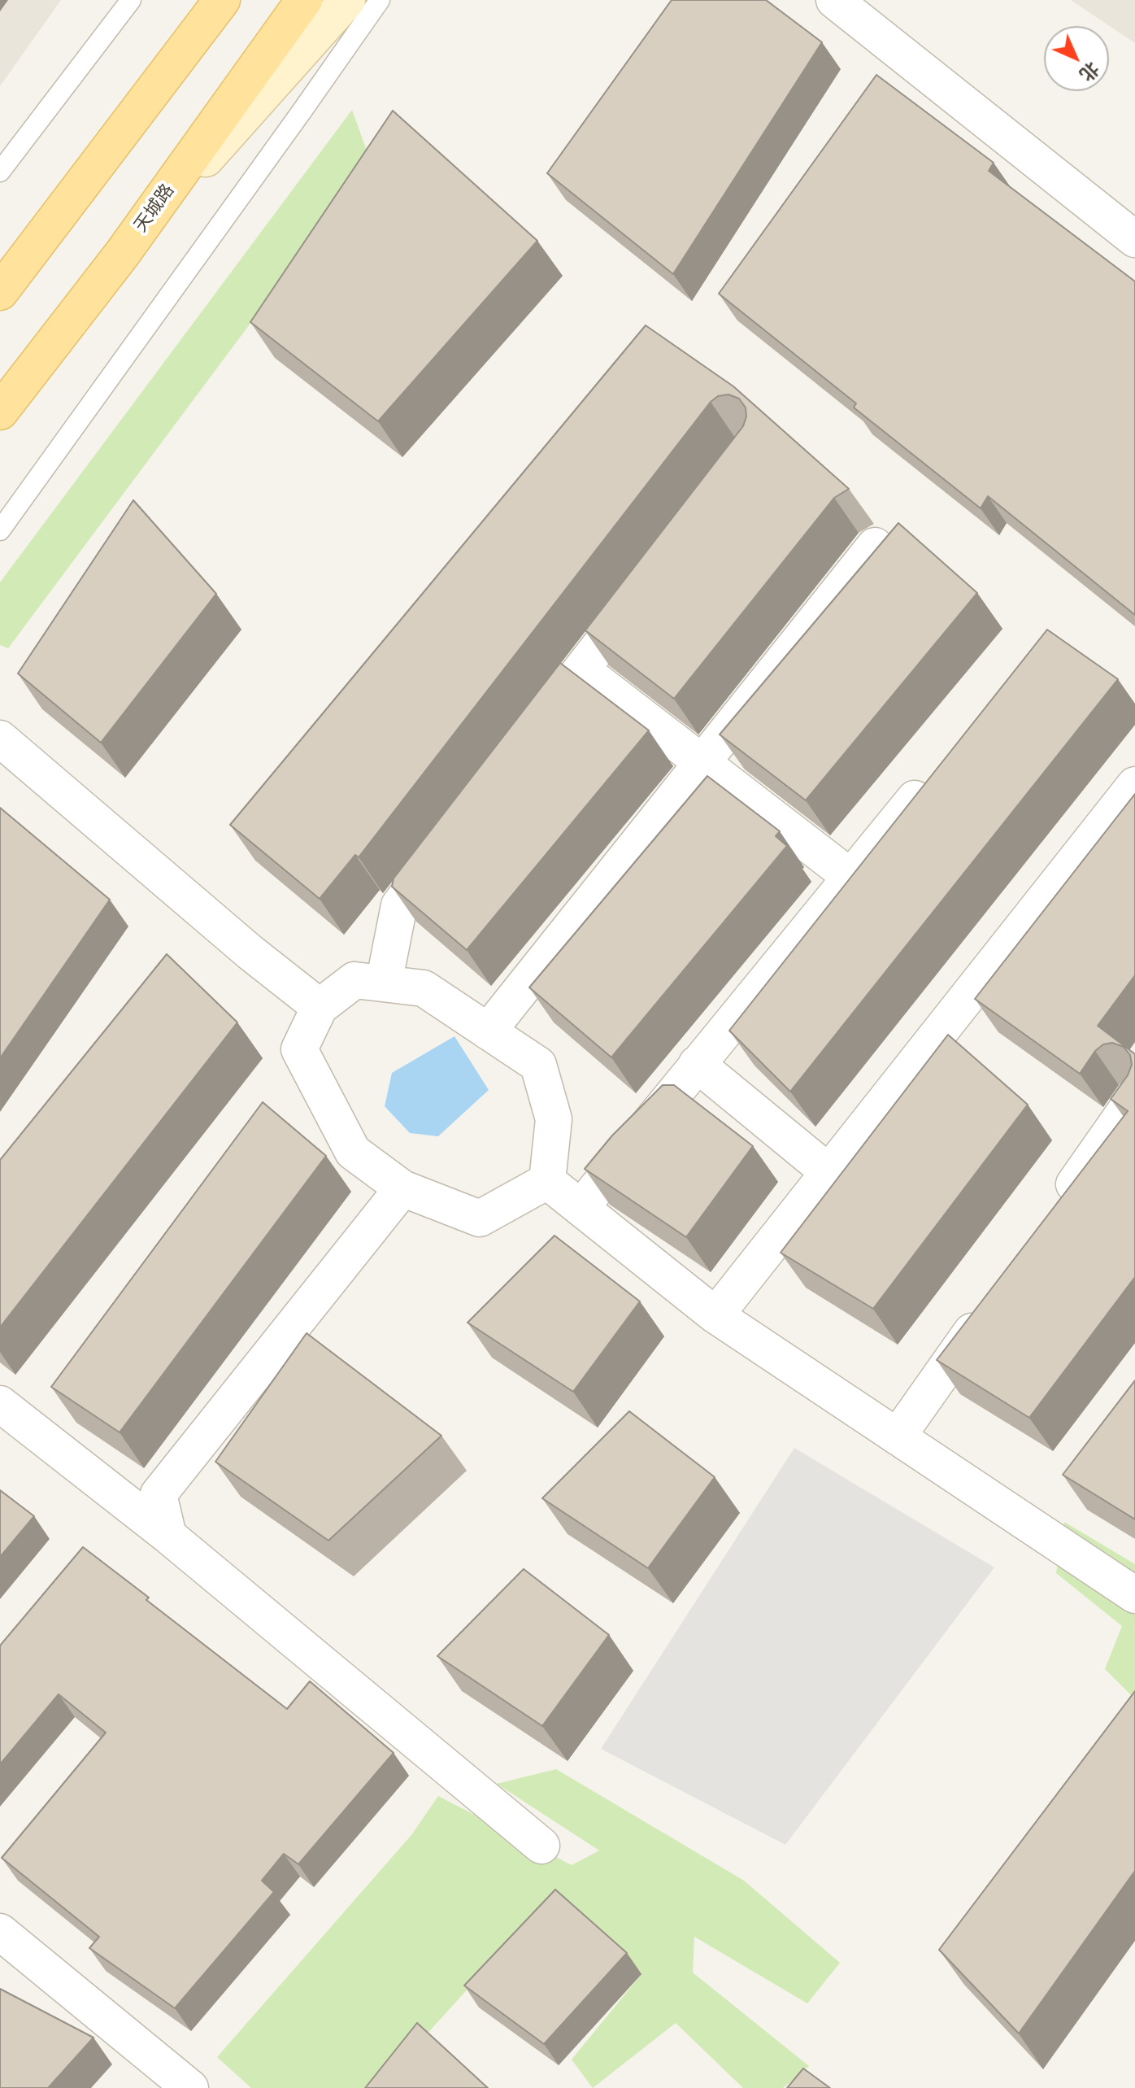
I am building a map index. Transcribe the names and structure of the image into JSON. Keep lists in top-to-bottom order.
{
  "streets": {
    "main road": ["天城路"]
  },
  "north": "bottom right"
}
